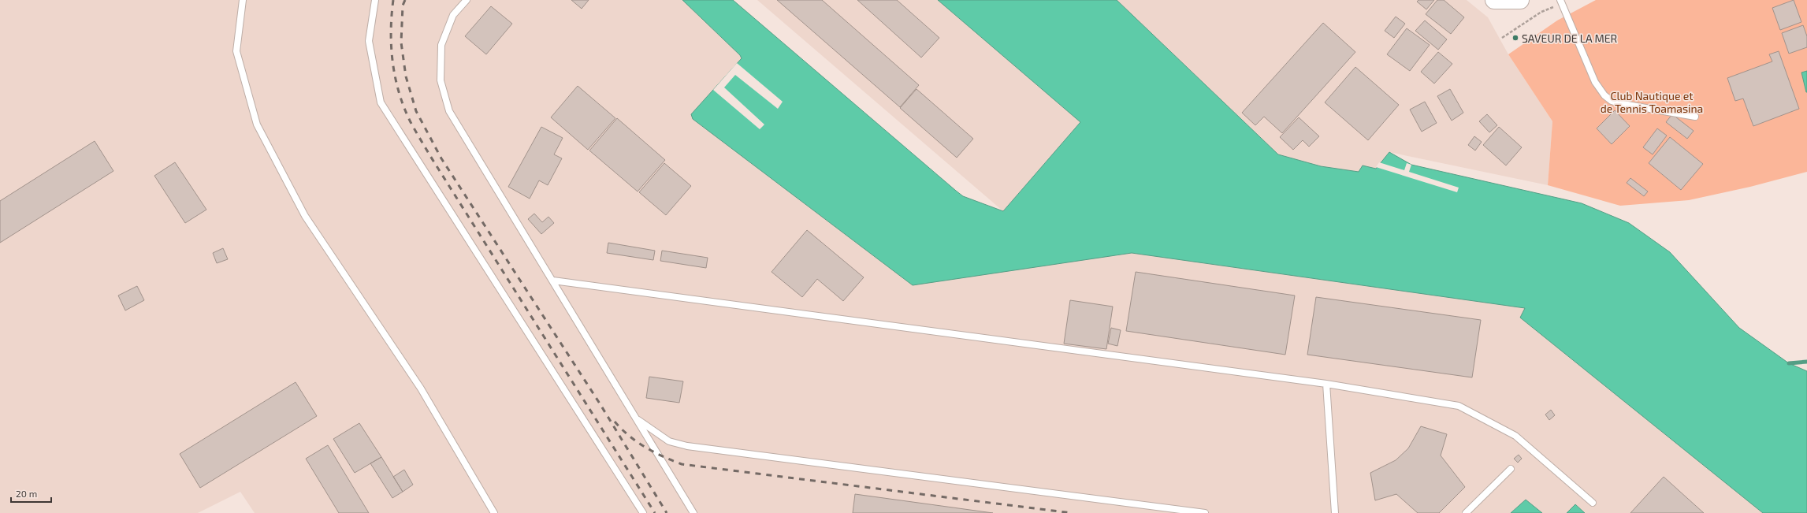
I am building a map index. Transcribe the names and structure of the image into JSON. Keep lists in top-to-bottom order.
{
  "parks": ["Club Nautique et de Tennis Toamasina"],
  "places": ["SAVEUR DE LA MER"],
  "scale_bar": "20 m"
}
